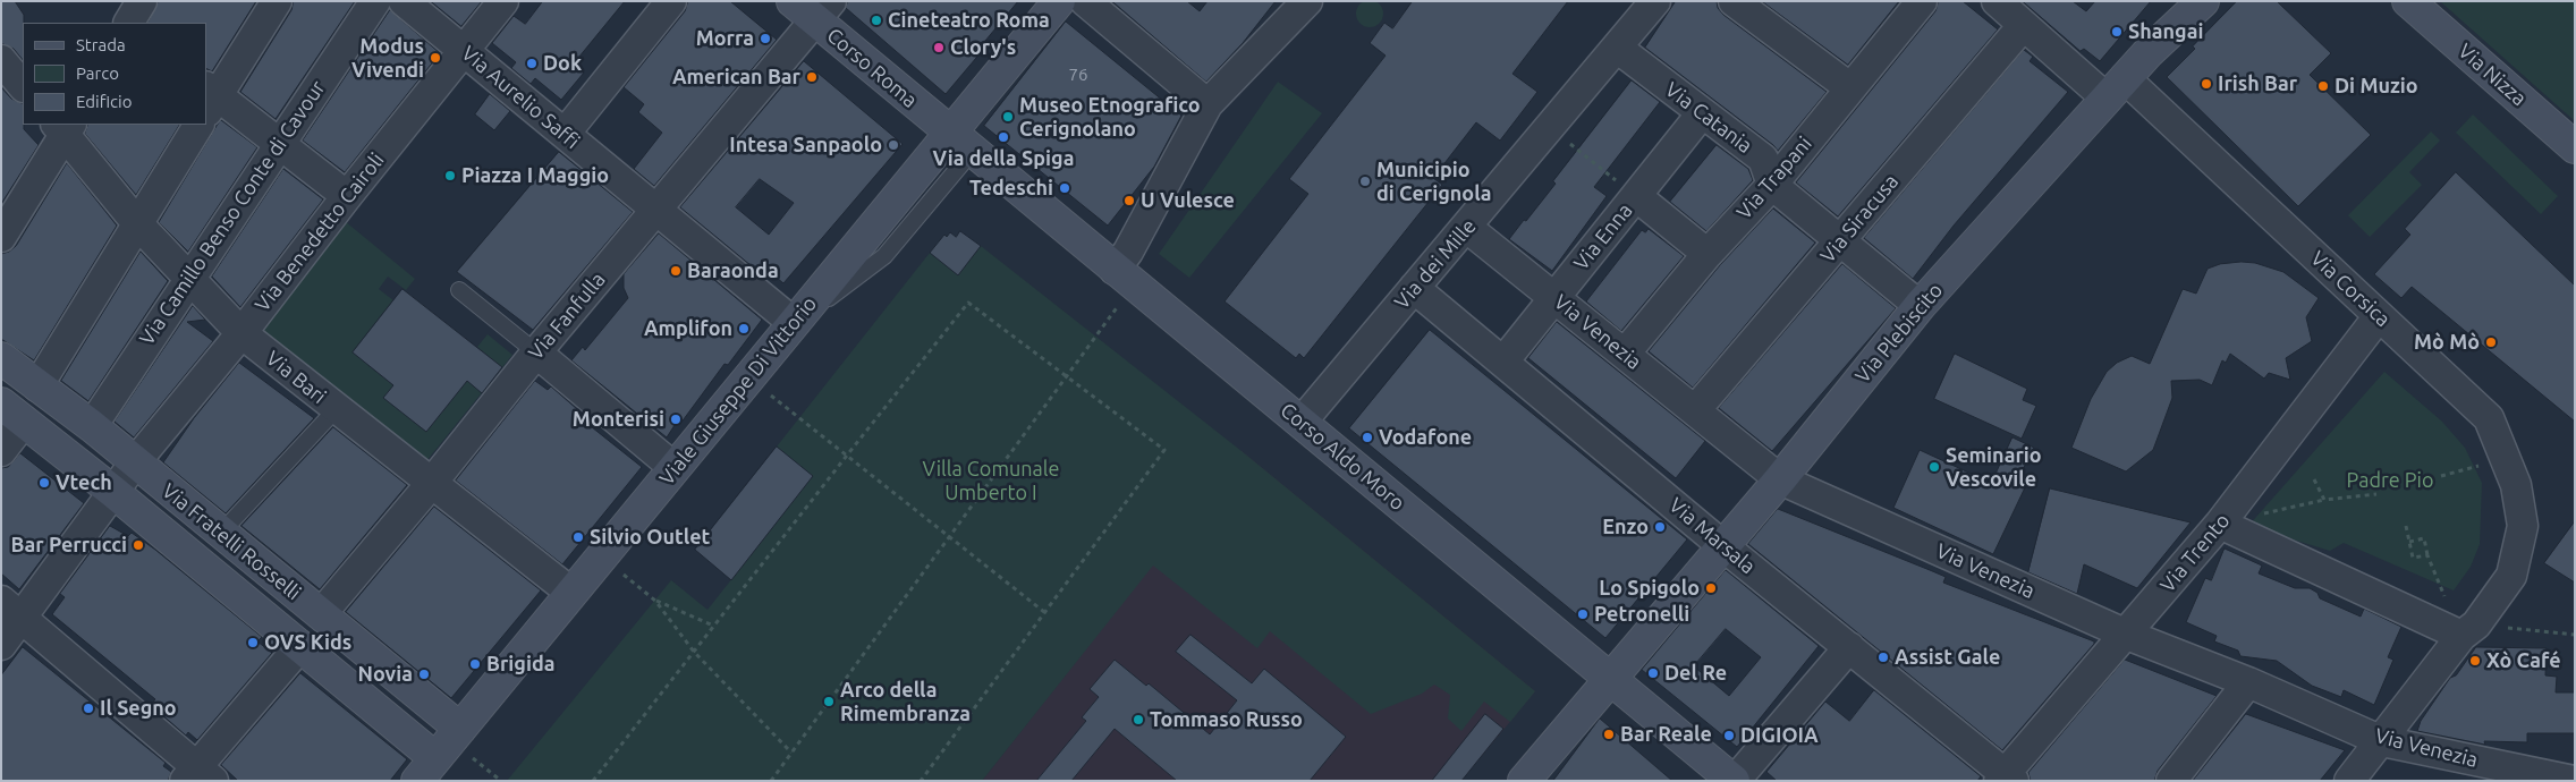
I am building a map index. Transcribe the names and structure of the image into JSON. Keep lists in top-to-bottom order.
{
  "streets": {
    "street": [
      "Corso Roma",
      "Via Nizza",
      "Via Aurelio Saffi",
      "Via Catania",
      "Via Trapani",
      "Via Camillo Benso Conte di Cavour",
      "Via Siracusa",
      "Via Benedetto Cairoli",
      "Via Enna",
      "Via dei Mille",
      "Via Corsica",
      "Via Fanfulla",
      "Via Venezia",
      "Via Plebiscito",
      "Via Bari",
      "Viale Giuseppe Di Vittorio",
      "Corso Aldo Moro",
      "Via Marsala",
      "Via Fratelli Rosselli",
      "Via Trento"
    ]
  },
  "crossings": [
    ["Corso Roma", "Via Fanfulla"],
    ["Corso Roma", "Viale Giuseppe Di Vittorio"],
    ["Corso Roma", "Corso Aldo Moro"],
    ["Via Aurelio Saffi", "Via Benedetto Cairoli"],
    ["Via Aurelio Saffi", "Via Fanfulla"],
    ["Via Aurelio Saffi", "Viale Giuseppe Di Vittorio"],
    ["Via Catania", "Via Trapani"],
    ["Via Catania", "Via Siracusa"],
    ["Via Catania", "Via Enna"],
    ["Via Catania", "Via dei Mille"],
    ["Via Catania", "Via Plebiscito"],
    ["Via Trapani", "Via Venezia"],
    ["Via Camillo Benso Conte di Cavour", "Via Bari"],
    ["Via Camillo Benso Conte di Cavour", "Via Fratelli Rosselli"],
    ["Via Siracusa", "Via Corsica"],
    ["Via Siracusa", "Via Venezia"],
    ["Via Benedetto Cairoli", "Via Bari"],
    ["Via Benedetto Cairoli", "Via Fratelli Rosselli"],
    ["Via Enna", "Via Venezia"],
    ["Via Enna", "Via Marsala"],
    ["Via dei Mille", "Via Venezia"],
    ["Via dei Mille", "Corso Aldo Moro"],
    ["Via dei Mille", "Via Marsala"],
    ["Via Corsica", "Via Venezia"],
    ["Via Corsica", "Via Plebiscito"],
    ["Via Corsica", "Via Trento"],
    ["Via Fanfulla", "Via Bari"],
    ["Via Fanfulla", "Via Fratelli Rosselli"],
    ["Via Venezia", "Via Plebiscito"],
    ["Via Venezia", "Via Trento"],
    ["Via Plebiscito", "Corso Aldo Moro"],
    ["Via Plebiscito", "Via Marsala"],
    ["Via Bari", "Viale Giuseppe Di Vittorio"],
    ["Viale Giuseppe Di Vittorio", "Corso Aldo Moro"],
    ["Viale Giuseppe Di Vittorio", "Via Fratelli Rosselli"],
    ["Via Marsala", "Via Trento"]
  ],
  "parks": ["Villa Comunale Umberto I", "Padre Pio"],
  "places": [
    "Cineteatro Roma",
    "Shangai",
    "Morra",
    "Clory's",
    "Modus Vivendi",
    "Dok",
    "American Bar",
    "Irish Bar",
    "Di Muzio",
    "Museo Etnografico Cerignolano",
    "Via della Spiga",
    "Intesa Sanpaolo",
    "Piazza I Maggio",
    "Municipio di Cerignola",
    "Tedeschi",
    "U Vulesce",
    "Baraonda",
    "Amplifon",
    "Mò Mò",
    "Monterisi",
    "Vodafone",
    "Seminario Vescovile",
    "Vtech",
    "Enzo",
    "Silvio Outlet",
    "Bar Perrucci",
    "Lo Spigolo",
    "Petronelli",
    "OVS Kids",
    "Assist Gale",
    "Xò Café",
    "Brigida",
    "Del Re",
    "Novia",
    "Arco della Rimembranza",
    "Il Segno",
    "Tommaso Russo",
    "Bar Reale",
    "DIGIOIA"
  ],
  "house_numbers": ["76"],
  "legend": ["Strada", "Parco", "Edificio"]
}
